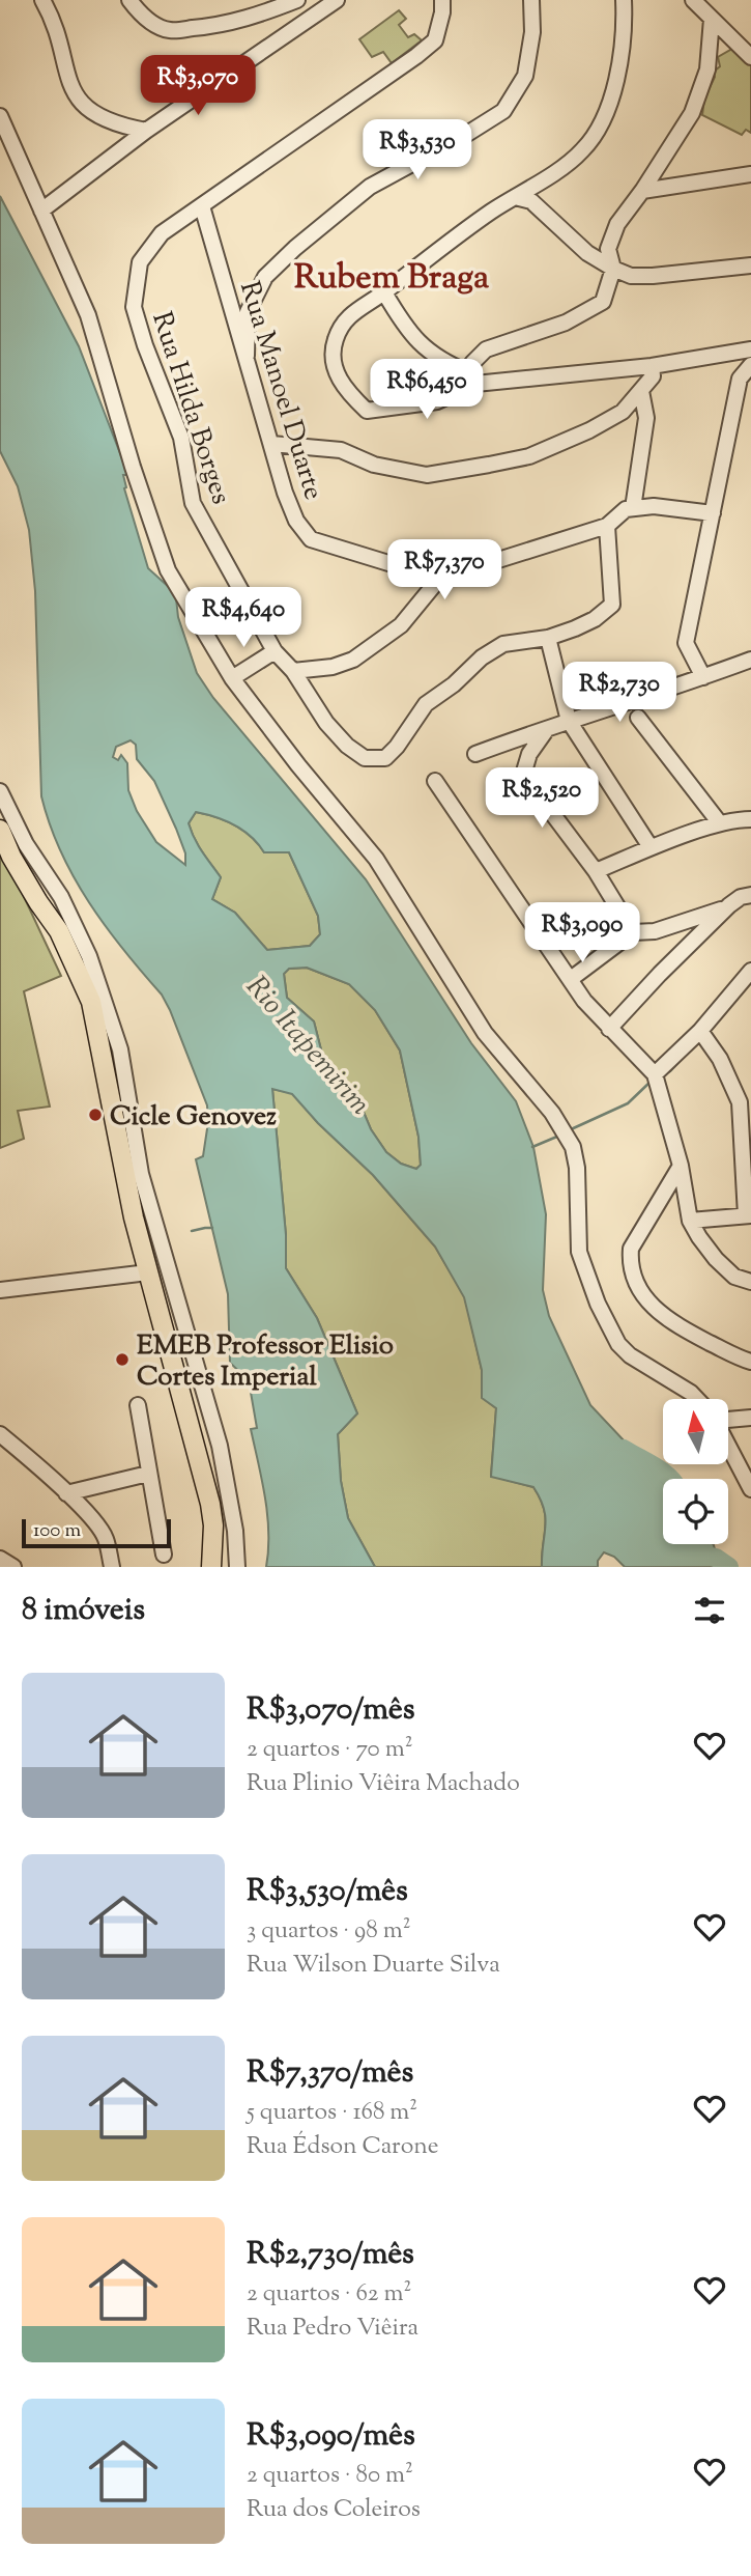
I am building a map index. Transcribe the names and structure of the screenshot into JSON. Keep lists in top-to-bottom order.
{
  "streets": {
    "street": ["Rua Manoel Duarte", "Rua Hilda Borges"]
  },
  "crossings": [
    ["Rua Manoel Duarte", "Rua Hilda Borges"]
  ],
  "districts": ["Rubem Braga"],
  "water": ["Rio Itapemirim"],
  "places": ["Cicle Genovez", "EMEB Professor Elisio Cortes Imperial"],
  "scale_bar": "100 m",
  "north": "top",
  "page": {
    "price": [
      "R$3,070",
      "R$3,530",
      "R$6,450",
      "R$7,370",
      "R$4,640",
      "R$2,730",
      "R$2,520",
      "R$3,090"
    ],
    "scale": "100 m",
    "heading": "8 imóveis",
    "list": [
      {
        "name": "R$3,070/mês",
        "note": "2 quartos · 70 m² · Rua Plinio Viêira Machado"
      },
      {
        "name": "R$3,530/mês",
        "note": "3 quartos · 98 m² · Rua Wilson Duarte Silva"
      },
      {
        "name": "R$7,370/mês",
        "note": "5 quartos · 168 m² · Rua Édson Carone"
      },
      {
        "name": "R$2,730/mês",
        "note": "2 quartos · 62 m² · Rua Pedro Viêira"
      },
      {
        "name": "R$3,090/mês",
        "note": "2 quartos · 80 m² · Rua dos Coleiros"
      }
    ]
  }
}
